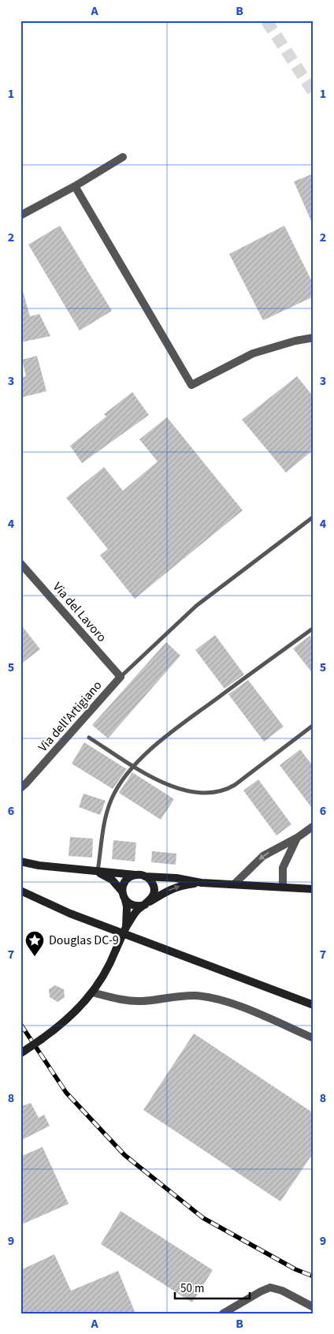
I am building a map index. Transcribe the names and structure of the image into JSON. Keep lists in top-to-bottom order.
{
  "streets": {
    "street": ["Via del Lavoro", "Via dell'Artigiano"]
  },
  "crossings": [
    ["Via del Lavoro", "Via dell'Artigiano"]
  ],
  "places": {
    "place": ["Douglas DC-9"]
  },
  "scale_bar": "50 m",
  "grid": {
    "columns": ["A", "B"],
    "rows": [
      "1",
      "2",
      "3",
      "4",
      "5",
      "6",
      "7",
      "8",
      "9"
    ]
  }
}
